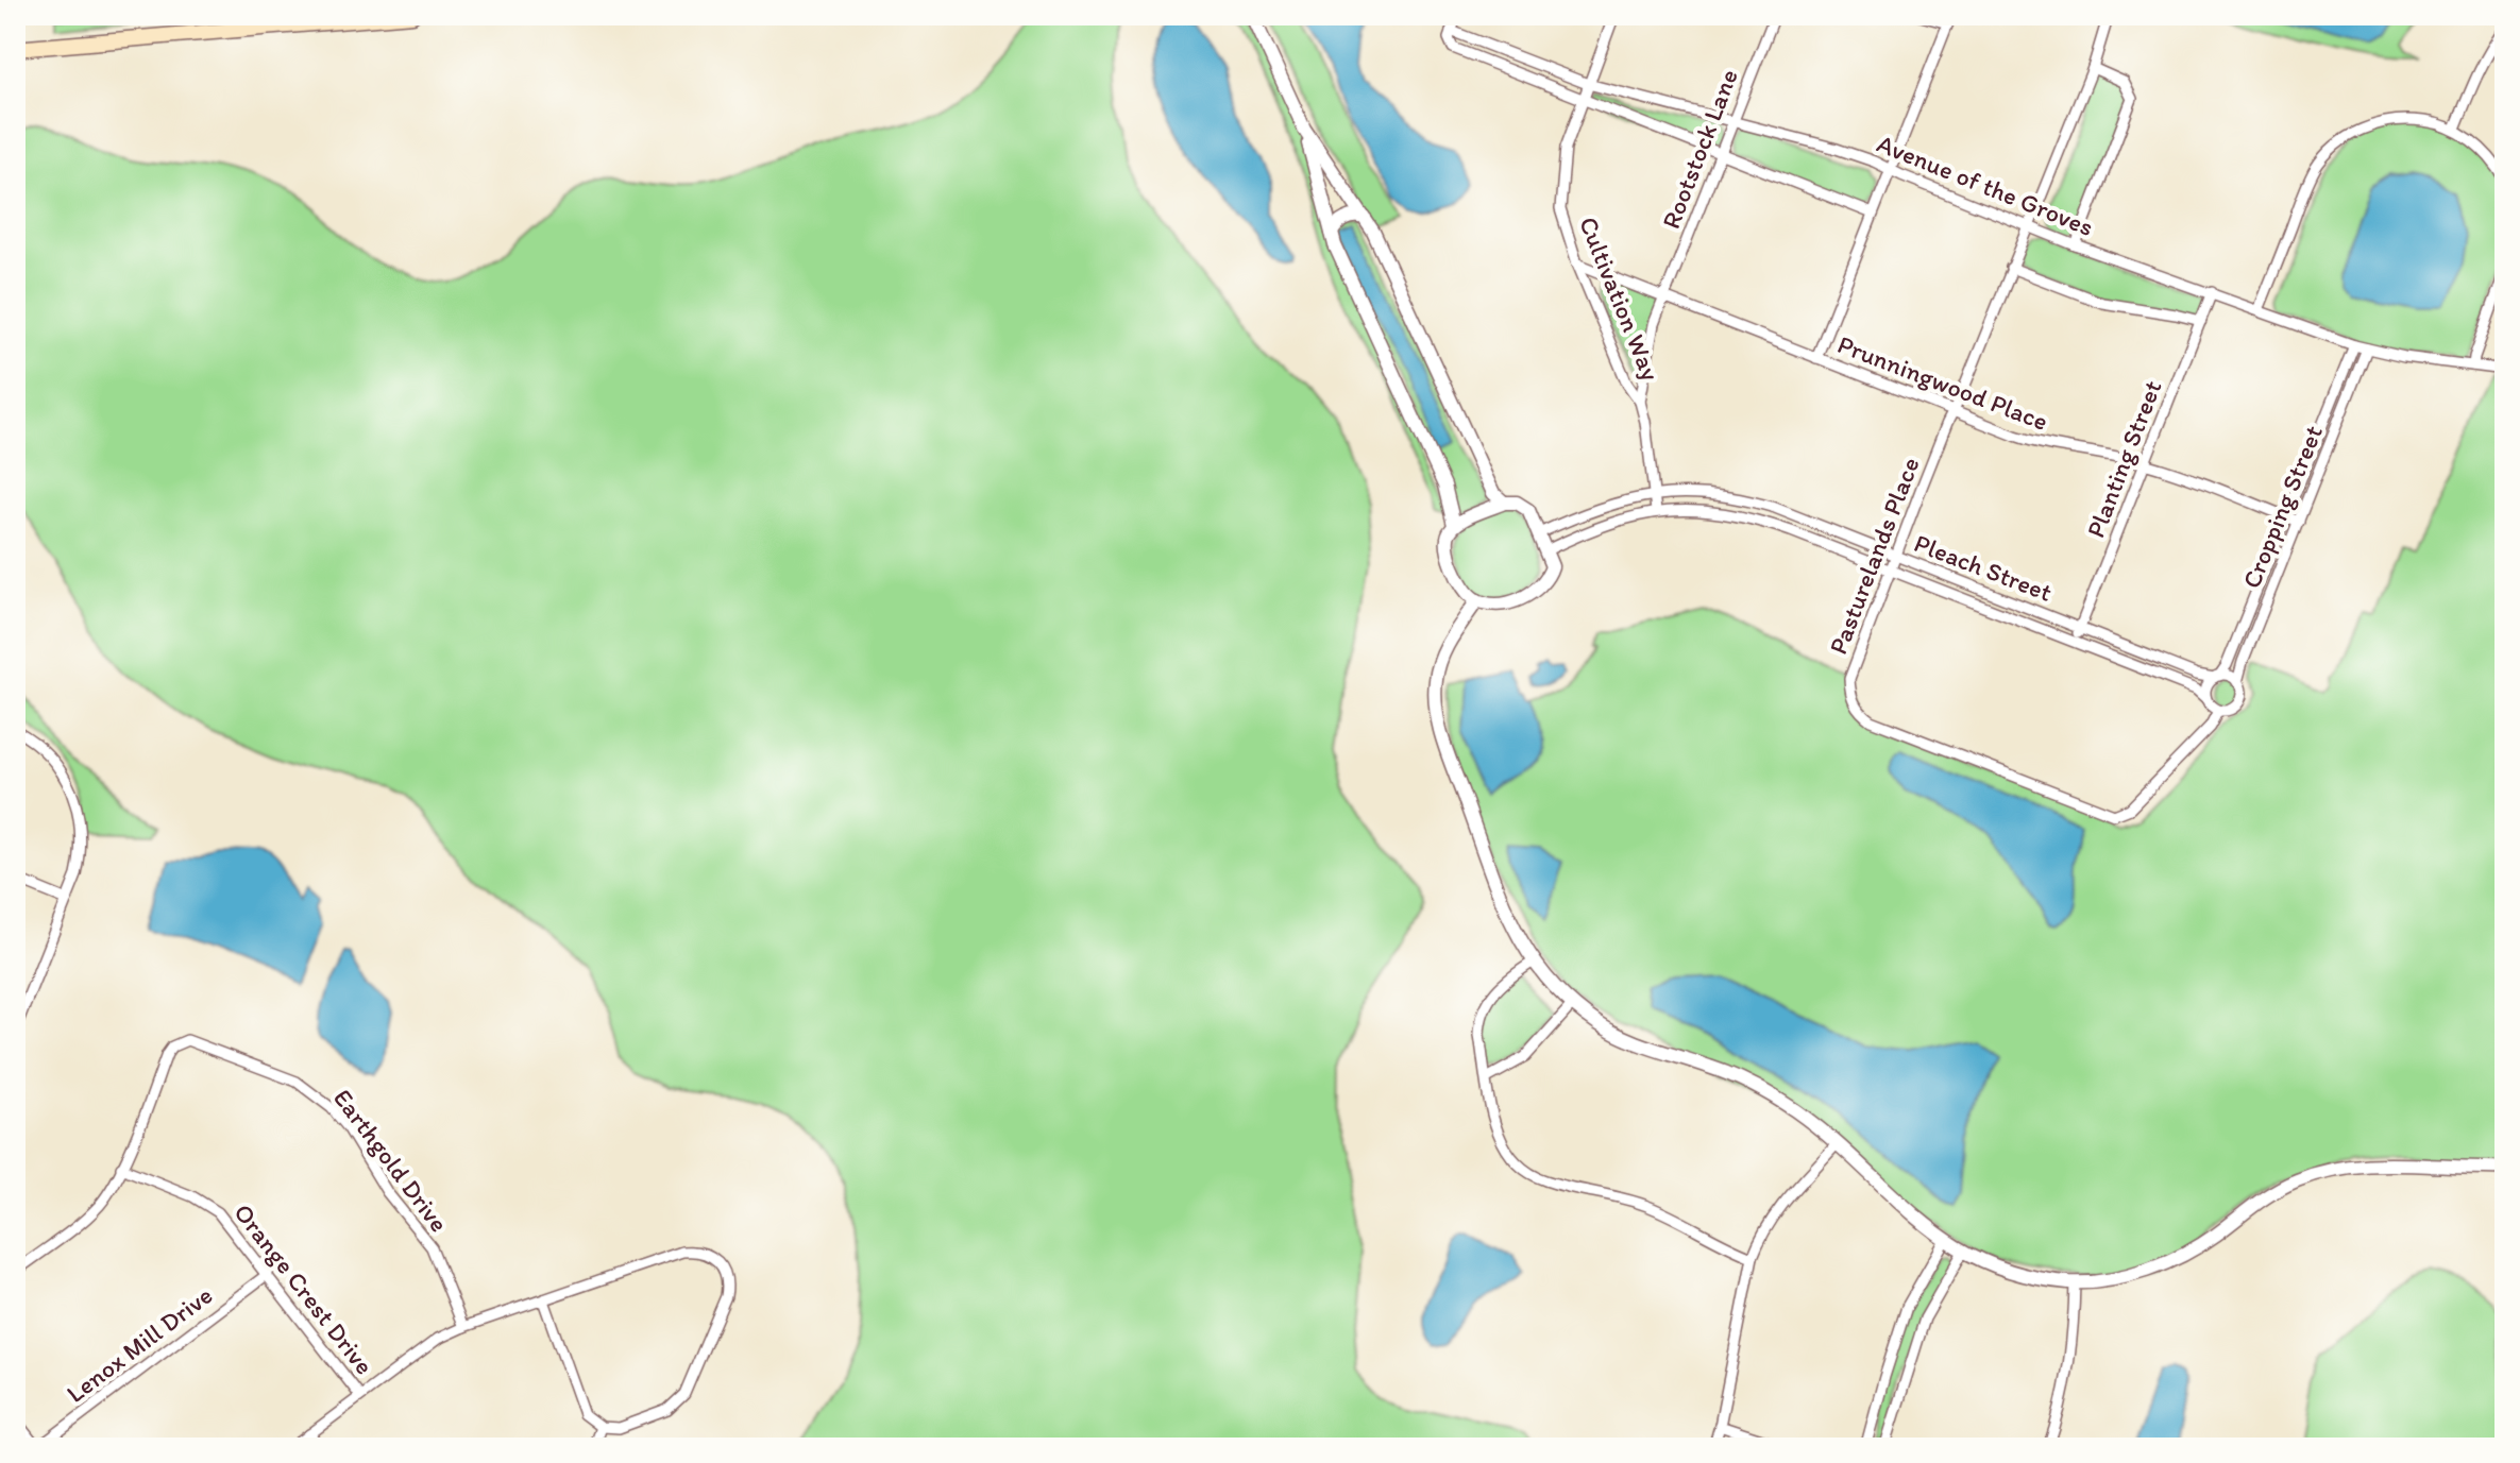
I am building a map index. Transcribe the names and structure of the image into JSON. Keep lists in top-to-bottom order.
{
  "streets": {
    "street": [
      "Rootstock Lane",
      "Avenue of the Groves",
      "Cultivation Way",
      "Prunningwood Place",
      "Planting Street",
      "Cropping Street",
      "Pasturelands Place",
      "Pleach Street",
      "Earthgold Drive",
      "Orange Crest Drive",
      "Lenox Mill Drive"
    ]
  },
  "crossings": [
    ["Rootstock Lane", "Avenue of the Groves"],
    ["Rootstock Lane", "Cultivation Way"],
    ["Rootstock Lane", "Prunningwood Place"],
    ["Avenue of the Groves", "Cultivation Way"],
    ["Avenue of the Groves", "Planting Street"],
    ["Avenue of the Groves", "Cropping Street"],
    ["Avenue of the Groves", "Pasturelands Place"],
    ["Cultivation Way", "Prunningwood Place"],
    ["Cultivation Way", "Pleach Street"],
    ["Prunningwood Place", "Planting Street"],
    ["Prunningwood Place", "Cropping Street"],
    ["Prunningwood Place", "Pasturelands Place"],
    ["Planting Street", "Pleach Street"],
    ["Cropping Street", "Pasturelands Place"],
    ["Cropping Street", "Pleach Street"],
    ["Pasturelands Place", "Pleach Street"],
    ["Earthgold Drive", "Orange Crest Drive"],
    ["Orange Crest Drive", "Lenox Mill Drive"]
  ]
}
